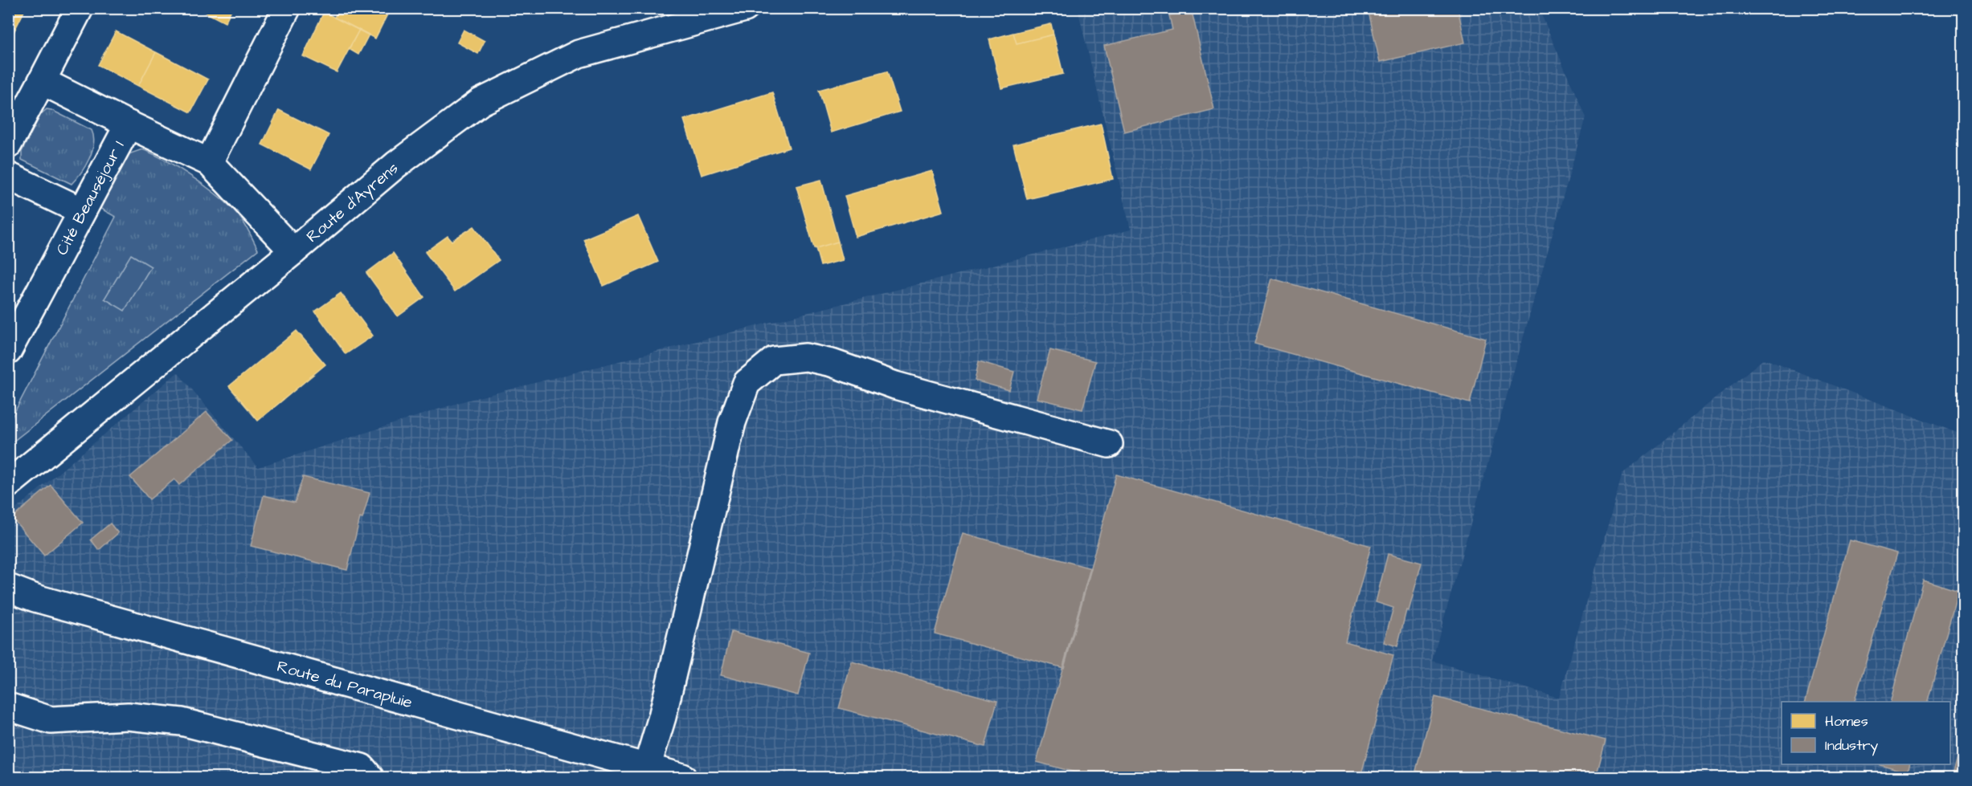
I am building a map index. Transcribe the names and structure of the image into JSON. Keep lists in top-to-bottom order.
{
  "streets": {
    "street": ["Cité Beauséjour 1", "Route d'Ayrens", "Route du Parapluie"]
  },
  "legend": ["Homes", "Industry"]
}
